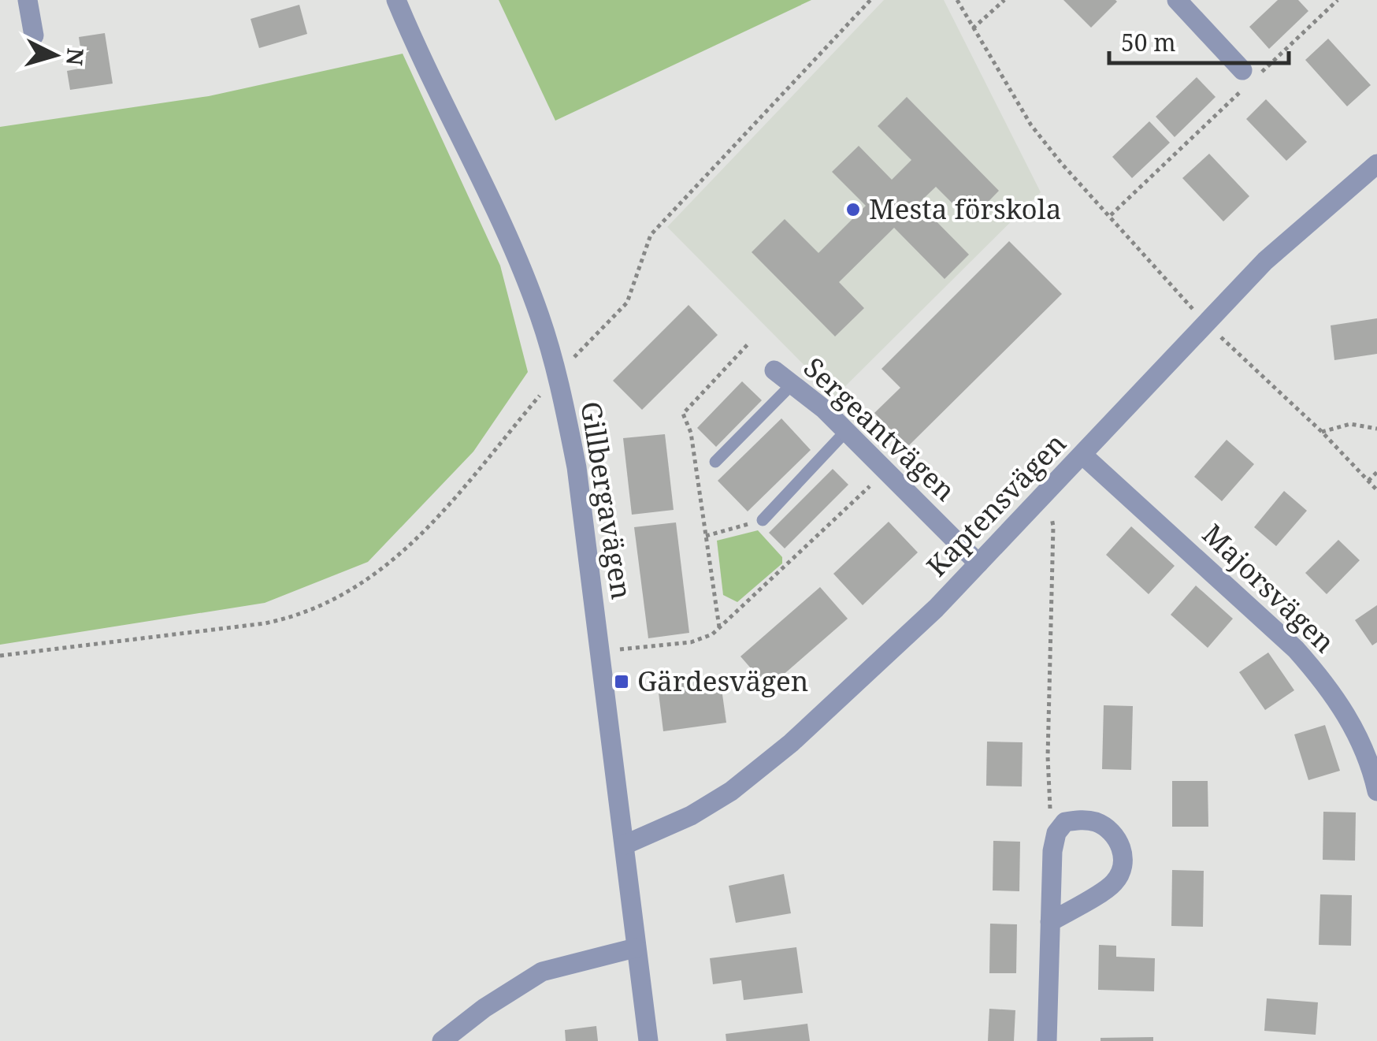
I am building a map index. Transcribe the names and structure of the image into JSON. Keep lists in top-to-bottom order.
{
  "streets": {
    "street": [
      "Sergeantvägen",
      "Gillbergavägen",
      "Kaptensvägen",
      "Majorsvägen"
    ]
  },
  "crossings": [
    ["Sergeantvägen", "Kaptensvägen"],
    ["Gillbergavägen", "Kaptensvägen"],
    ["Kaptensvägen", "Majorsvägen"]
  ],
  "places": {
    "other": ["Mesta förskola"],
    "transit": ["Gärdesvägen"]
  },
  "scale_bar": "50 m",
  "north": "right"
}
